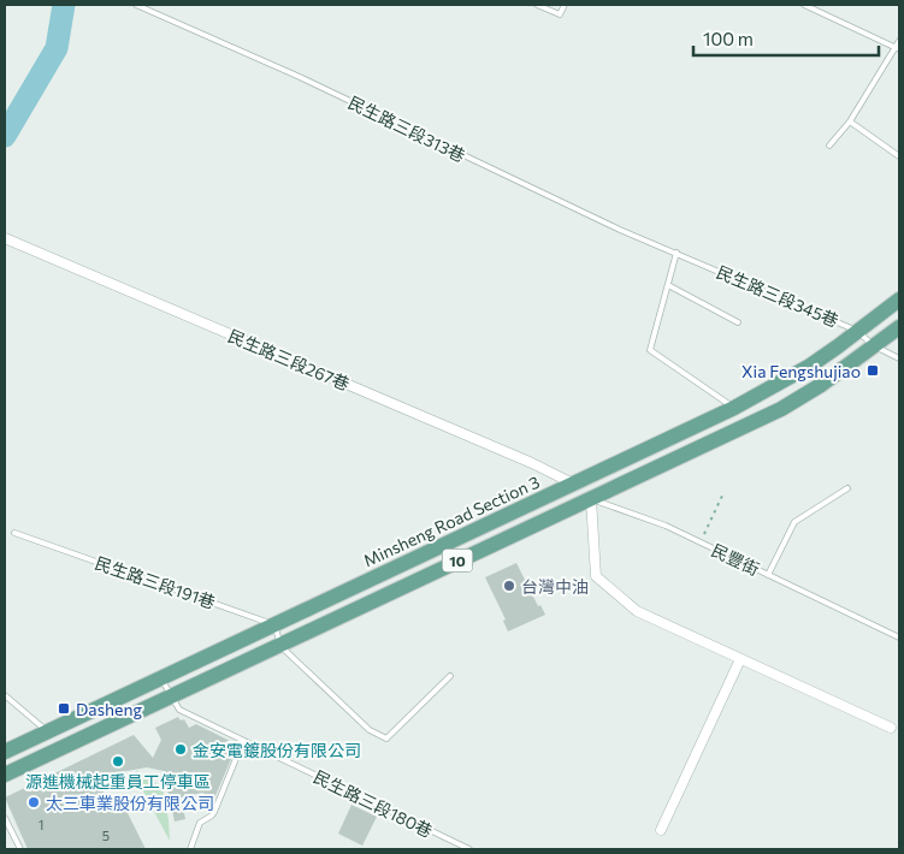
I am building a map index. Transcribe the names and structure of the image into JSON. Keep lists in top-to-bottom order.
{
  "streets": {
    "main road": ["Minsheng Road Section 3", "10"],
    "street": ["民生路三段267巷"],
    "lane": [
      "民生路三段313巷",
      "民生路三段345巷",
      "民豐街",
      "民生路三段191巷",
      "民生路三段180巷"
    ]
  },
  "crossings": [
    ["民生路三段313巷", "民生路三段345巷"],
    ["民生路三段345巷", "Minsheng Road Section 3"],
    ["民生路三段345巷", "10"],
    ["民生路三段267巷", "Minsheng Road Section 3"],
    ["Minsheng Road Section 3", "民生路三段191巷"],
    ["Minsheng Road Section 3", "民生路三段180巷"],
    ["民豐街", "10"],
    ["10", "民生路三段180巷"]
  ],
  "places": {
    "transit": ["Xia Fengshujiao", "Dasheng"],
    "other": [
      "台灣中油",
      "金安電鍍股份有限公司",
      "源進機械起重員工停車區",
      "太三車業股份有限公司"
    ]
  },
  "house_numbers": ["1", "5"],
  "scale_bar": "100 m"
}
